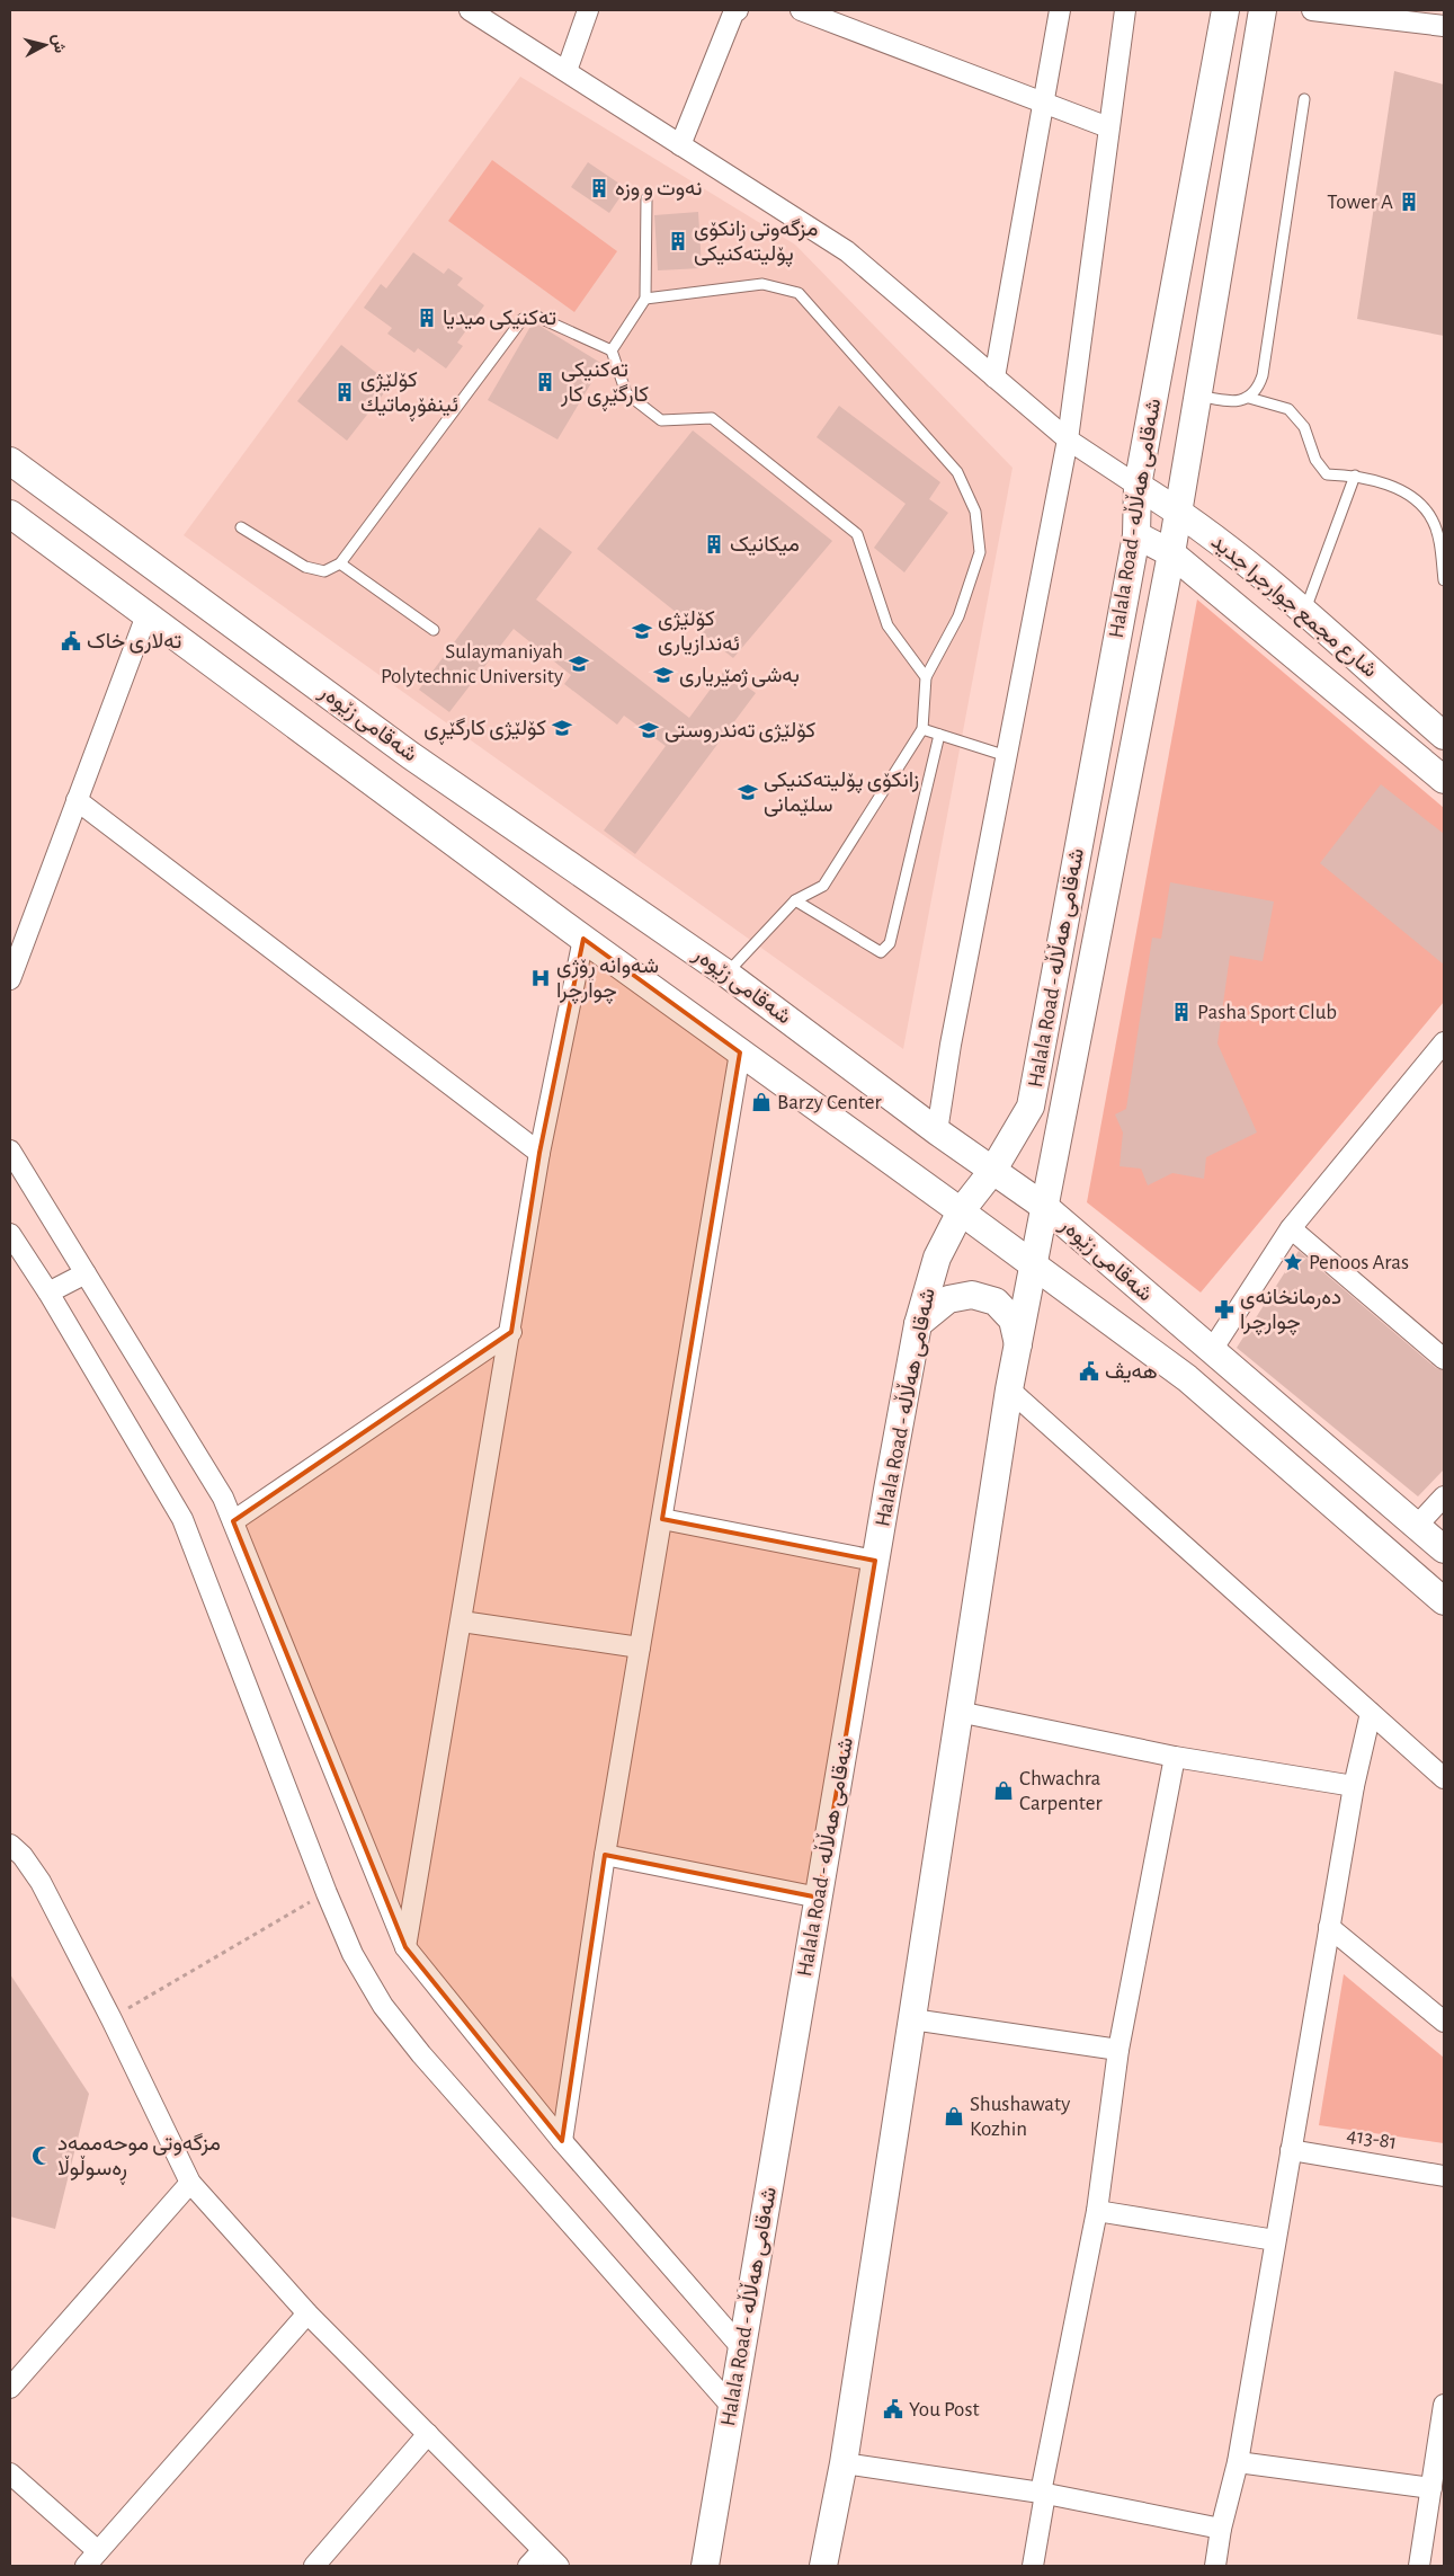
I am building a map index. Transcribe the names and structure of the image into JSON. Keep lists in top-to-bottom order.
{
  "streets": {
    "street": [
      "Halala Road - شەقامی هەڵاڵە",
      "شارع مجمع جوارجرا جديد",
      "شەقامی زێوەر",
      "413-81"
    ]
  },
  "crossings": [
    ["Halala Road - شەقامی هەڵاڵە", "شارع مجمع جوارجرا جديد"],
    ["Halala Road - شەقامی هەڵاڵە", "شەقامی زێوەر"]
  ],
  "places": {
    "building": [
      "نەوت و وزە",
      "Tower A",
      "مزگەوتی زانکۆی پۆلیتەکنیکی",
      "تەکنیکی میدیا",
      "تەکنیکی کارگێڕی کار",
      "کۆلێژی ئینفۆڕماتیك",
      "میکانیک",
      "Pasha Sport Club"
    ],
    "school or university": [
      "کۆلێژی ئەندازیاری",
      "Sulaymaniyah Polytechnic University",
      "بەشی ژمێریاری",
      "کۆلێژی کارگێڕی",
      "کۆلێژی تەندروستی",
      "زانکۆی پۆلیتەکنیکی سلێمانی"
    ],
    "public building": ["تەلاری خاک", "ھەیڤ", "You Post"],
    "hospital": ["شەوانە ڕۆژی چوارچرا"],
    "shop": ["Barzy Center", "Chwachra Carpenter", "Shushawaty Kozhin"],
    "place": ["Penoos Aras"],
    "pharmacy": ["دەرمانخانەی چوارچرا"],
    "mosque": ["مزگەوتی موحەممەد ڕەسوڵوڵا"]
  },
  "north": "right"
}
